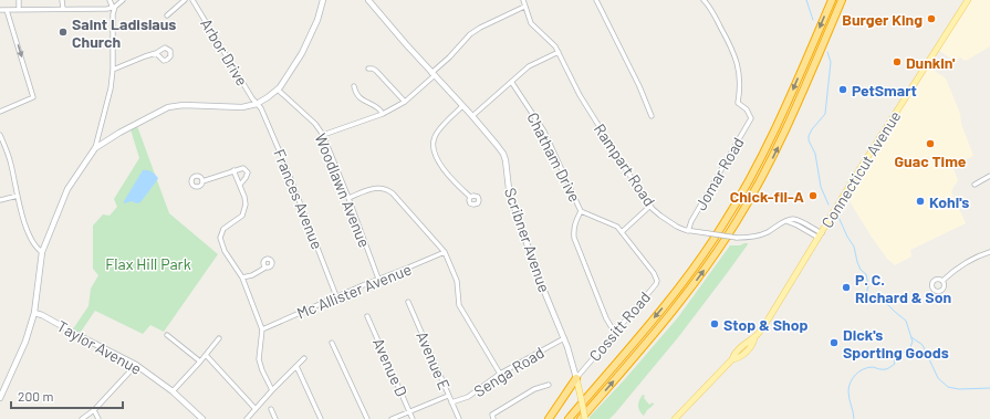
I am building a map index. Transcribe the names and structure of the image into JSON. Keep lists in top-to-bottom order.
{
  "streets": {
    "main road": ["Connecticut Avenue", "Scribner Avenue"],
    "street": [
      "Arbor Drive",
      "Chatham Drive",
      "Rampart Road",
      "Jomar Road",
      "Woodlawn Avenue",
      "Frances Avenue",
      "Mc Allister Avenue",
      "Cossitt Road",
      "Taylor Avenue",
      "Avenue E",
      "Avenue D",
      "Senga Road"
    ]
  },
  "crossings": [
    ["Arbor Drive", "Frances Avenue"],
    ["Chatham Drive", "Cossitt Road"],
    ["Rampart Road", "Connecticut Avenue"],
    ["Rampart Road", "Jomar Road"],
    ["Woodlawn Avenue", "Mc Allister Avenue"],
    ["Frances Avenue", "Mc Allister Avenue"],
    ["Scribner Avenue", "Cossitt Road"],
    ["Scribner Avenue", "Senga Road"],
    ["Avenue E", "Senga Road"]
  ],
  "parks": ["Flax Hill Park"],
  "places": [
    "Burger King",
    "Saint Ladislaus Church",
    "Dunkin'",
    "PetSmart",
    "Guac Time",
    "Chick-fil-A",
    "Kohl's",
    "P. C. Richard & Son",
    "Stop & Shop",
    "Dick's Sporting Goods"
  ],
  "scale_bar": "200 m"
}
